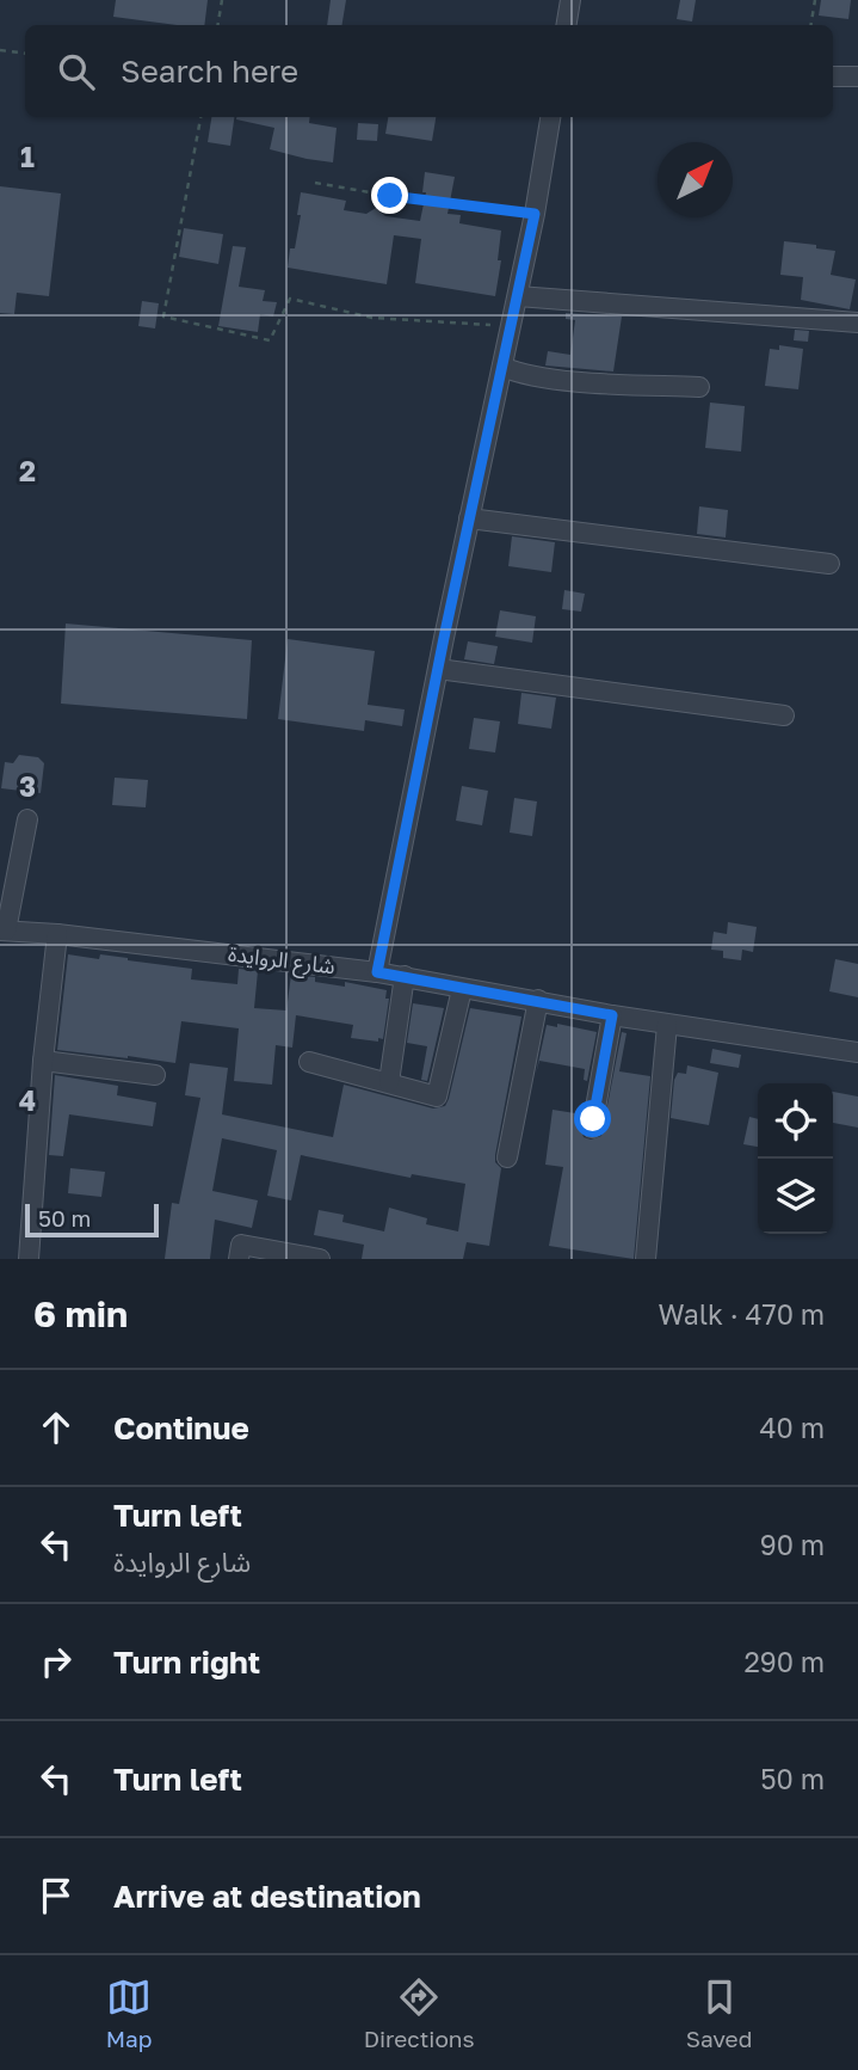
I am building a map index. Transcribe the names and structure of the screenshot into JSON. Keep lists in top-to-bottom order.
{
  "streets": {
    "street": ["شارع الروايدة"]
  },
  "scale_bar": "50 m",
  "north": "top right",
  "page": {
    "search": "Search here",
    "scale": "50 m",
    "heading": ["6 min", "Walk · 470 m"],
    "list": [
      ["Continue", "40 m"],
      ["Turn left", "شارع الروايدة", "90 m"],
      ["Turn right", "290 m"],
      ["Turn left", "50 m"],
      "Arrive at destination"
    ],
    "nav": ["Map", "Directions", "Saved"]
  },
  "grid": {
    "rows": [
      "1",
      "2",
      "3",
      "4"
    ]
  }
}
